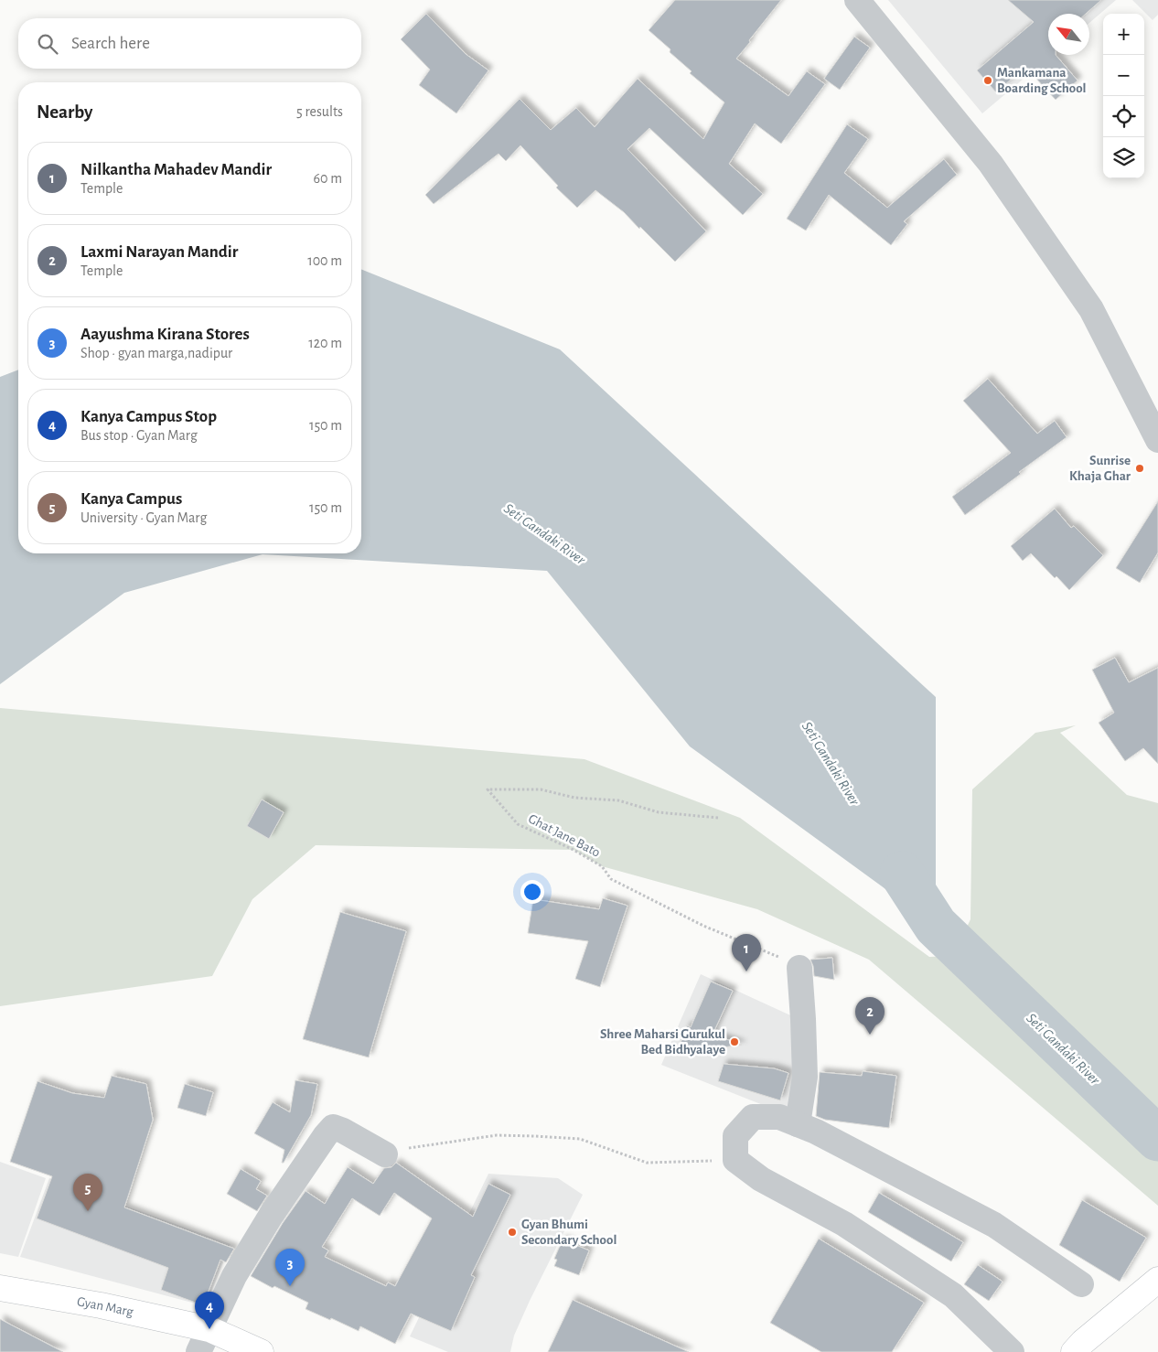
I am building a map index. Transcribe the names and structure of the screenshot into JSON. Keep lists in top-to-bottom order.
{
  "streets": {
    "main road": ["Gyan Marg"],
    "path": ["Ghat Jane Bato"]
  },
  "water": ["Seti Gandaki River"],
  "places": [
    "Mankamana Boarding School",
    "Sunrise Khaja Ghar",
    "Shree Maharsi Gurukul Bed Bidhyalaye",
    "Gyan Bhumi Secondary School"
  ],
  "north": "top left",
  "page": {
    "map_buttons": ["+", "−"],
    "search": "Search here",
    "heading": ["Nearby", "5 results"],
    "list": [
      {
        "mark": "1",
        "name": "Nilkantha Mahadev Mandir",
        "note": "Temple",
        "value": "60 m"
      },
      {
        "mark": "2",
        "name": "Laxmi Narayan Mandir",
        "note": "Temple",
        "value": "100 m"
      },
      {
        "mark": "3",
        "name": "Aayushma Kirana Stores",
        "note": "Shop · gyan marga,nadipur",
        "value": "120 m"
      },
      {
        "mark": "4",
        "name": "Kanya Campus Stop",
        "note": "Bus stop · Gyan Marg",
        "value": "150 m"
      },
      {
        "mark": "5",
        "name": "Kanya Campus",
        "note": "University · Gyan Marg",
        "value": "150 m"
      }
    ],
    "pins": [
      "1",
      "2",
      "5",
      "3",
      "4"
    ]
  }
}
